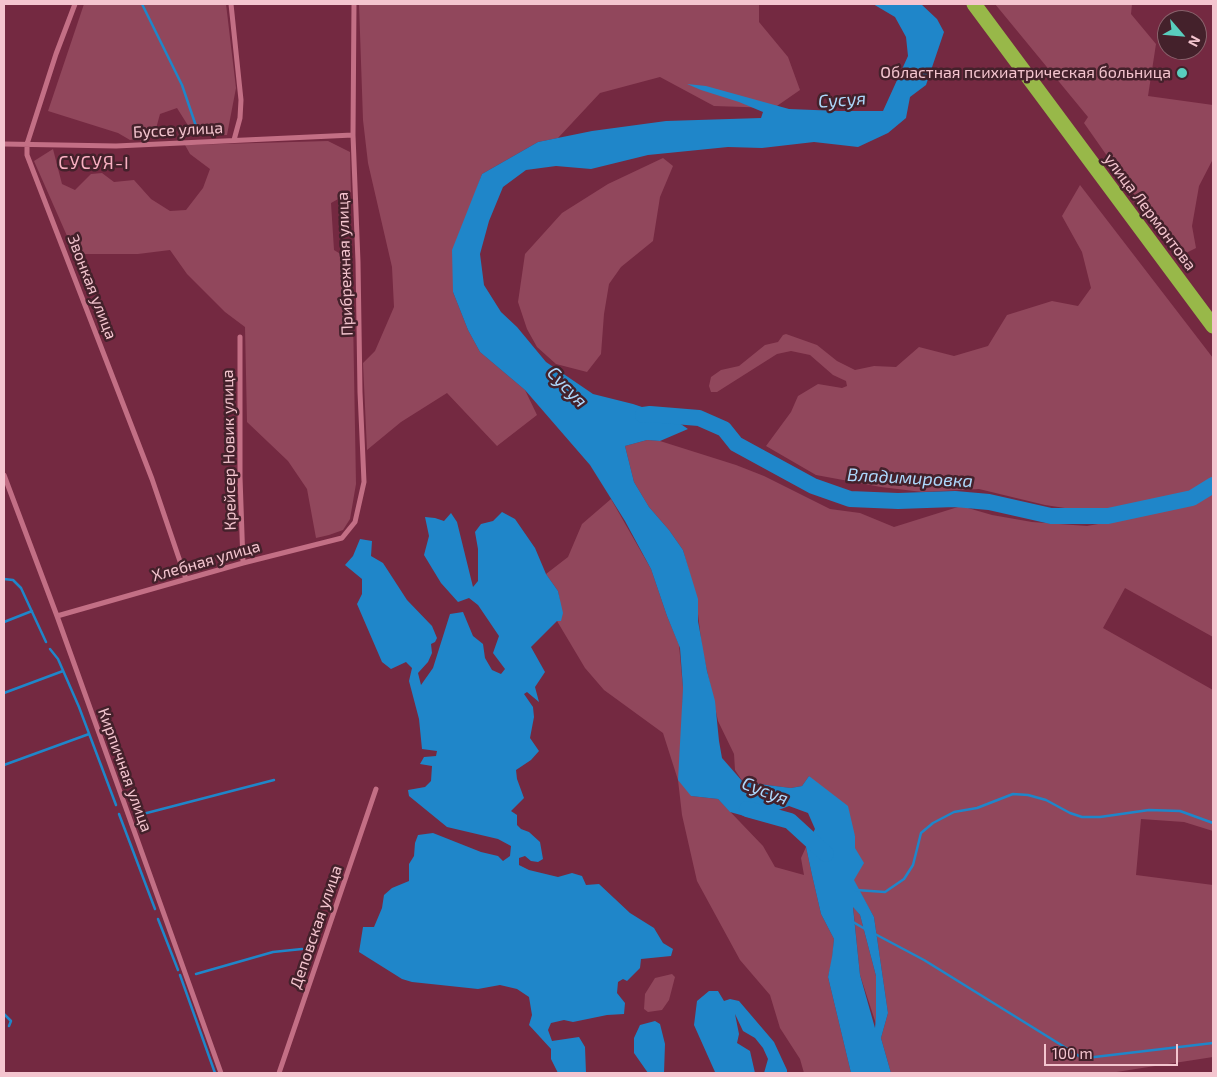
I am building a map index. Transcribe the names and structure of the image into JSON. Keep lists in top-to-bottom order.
{
  "streets": {
    "highway": ["улица Лермонтова"],
    "street": [
      "Буссе улица",
      "Прибрежная улица",
      "Звонкая улица",
      "Крейсер Новик улица",
      "Хлебная улица",
      "Кирпичная улица",
      "Деповская улица"
    ]
  },
  "crossings": [
    ["Буссе улица", "Прибрежная улица"],
    ["Буссе улица", "Звонкая улица"],
    ["Прибрежная улица", "Хлебная улица"],
    ["Звонкая улица", "Хлебная улица"],
    ["Крейсер Новик улица", "Хлебная улица"],
    ["Хлебная улица", "Кирпичная улица"]
  ],
  "districts": ["СУСУЯ-I"],
  "water": ["Сусуя", "Владимировка"],
  "places": ["Областная психиатрическая больница"],
  "scale_bar": "100 m",
  "north": "bottom right"
}
